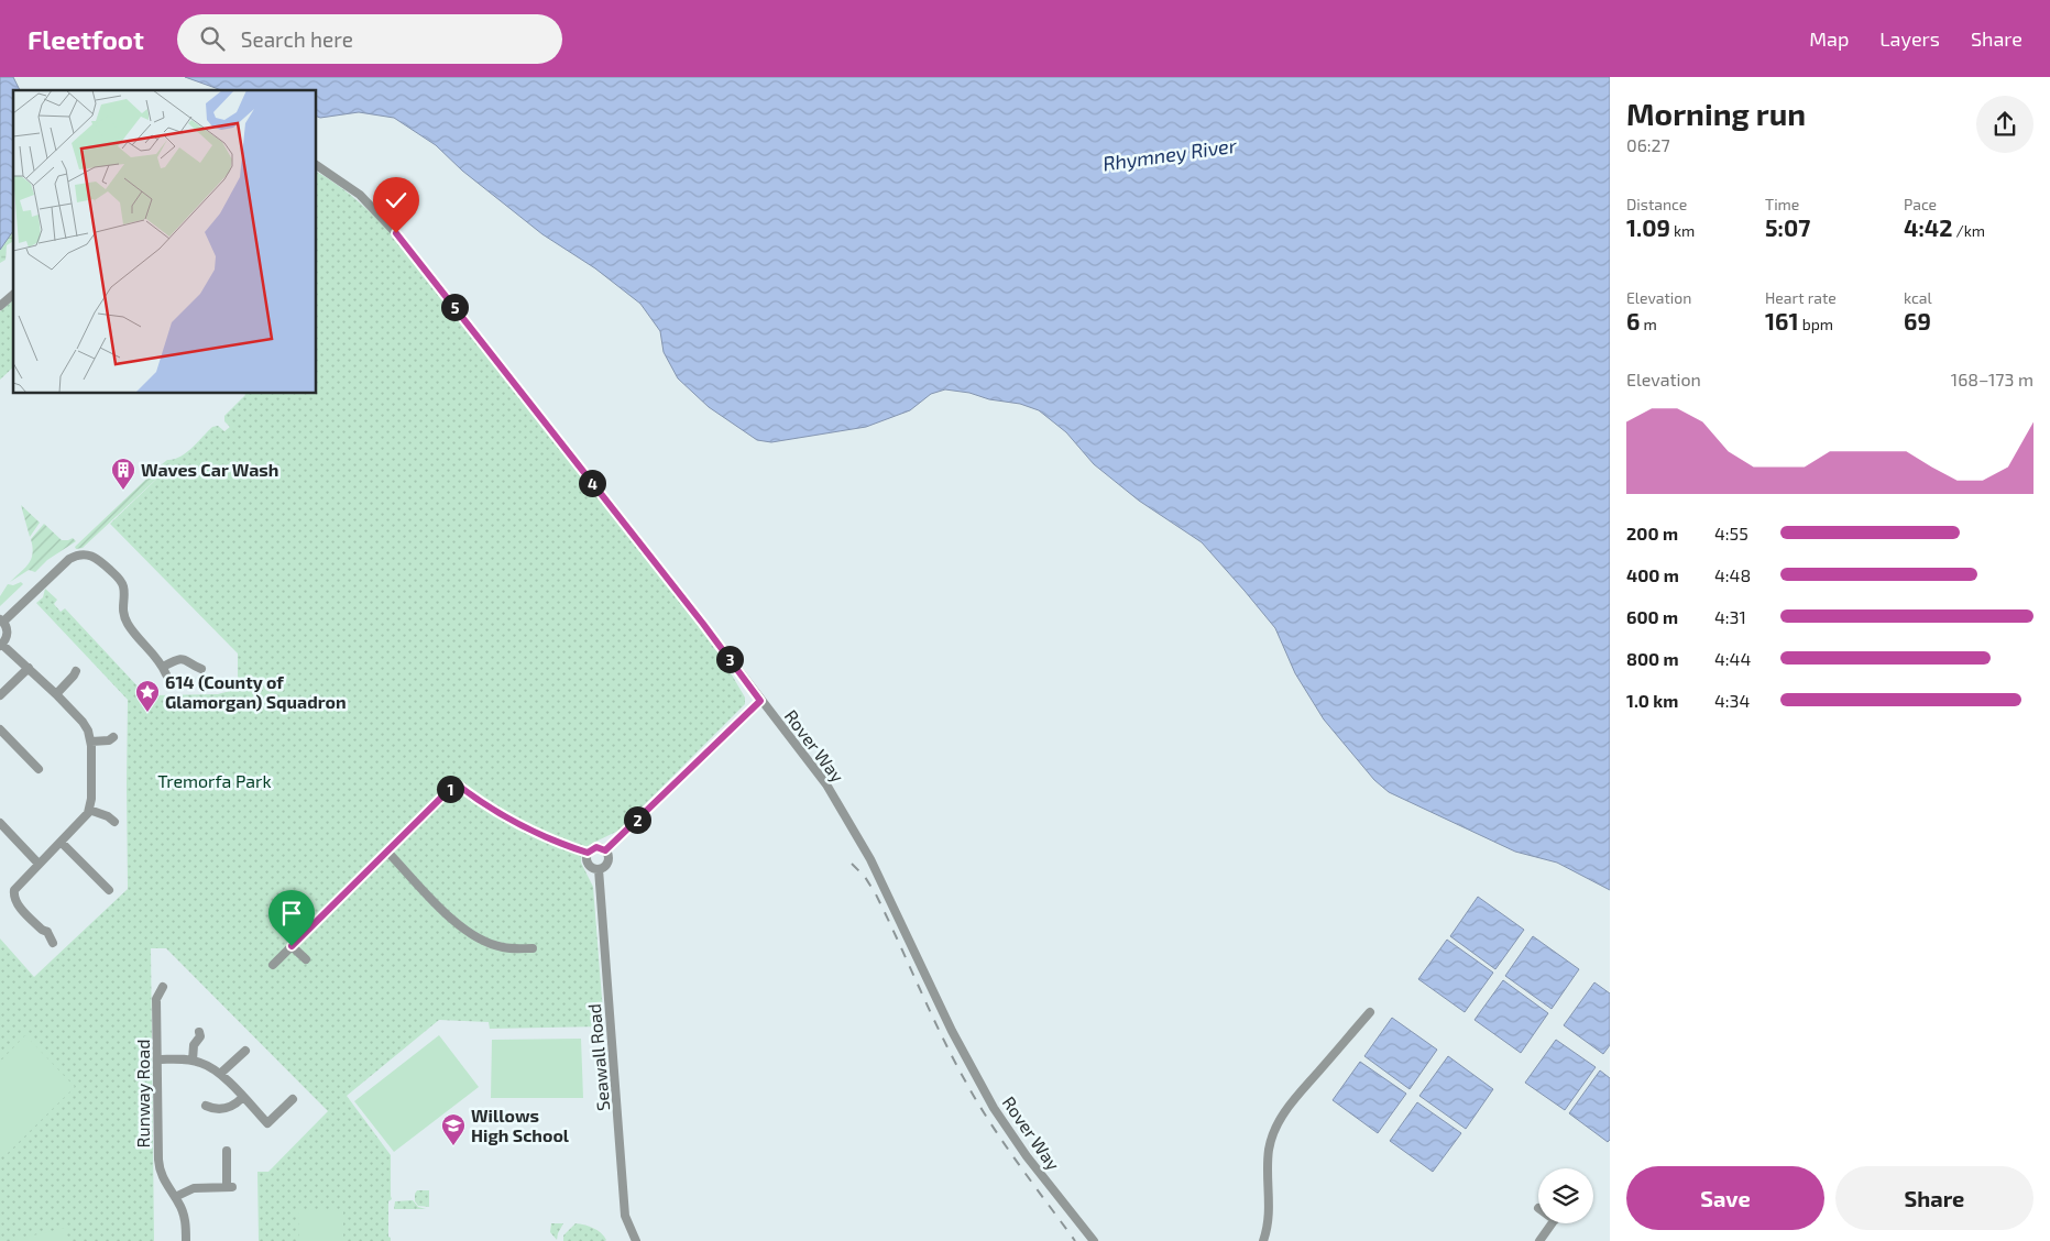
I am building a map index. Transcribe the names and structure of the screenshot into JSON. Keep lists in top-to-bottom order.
{
  "streets": {
    "street": ["Rover Way", "Seawall Road", "Runway Road"]
  },
  "water": ["Rhymney River"],
  "parks": ["Tremorfa Park"],
  "places": {
    "building": ["Waves Car Wash"],
    "place": ["614 (County of Glamorgan) Squadron"],
    "school or university": ["Willows High School"]
  },
  "page": {
    "header": "Fleetfoot",
    "search": "Search here",
    "nav": ["Map", "Layers", "Share"],
    "heading": ["Morning run", "06:27"],
    "stats": [
      ["Distance", "1.09 km"],
      ["Time", "5:07"],
      ["Pace", "4:42 /km"],
      ["Elevation", "6 m"],
      ["Heart rate", "161 bpm"],
      ["kcal", "69"]
    ],
    "pins": [
      "5",
      "4",
      "3",
      "1",
      "2"
    ],
    "chart": ["Elevation", "168–173 m"],
    "list": [
      {
        "name": "200 m",
        "note": "4:55"
      },
      {
        "name": "400 m",
        "note": "4:48"
      },
      {
        "name": "600 m",
        "note": "4:31"
      },
      {
        "name": "800 m",
        "note": "4:44"
      },
      {
        "name": "1.0 km",
        "note": "4:34"
      }
    ],
    "buttons": ["Save", "Share"]
  }
}
